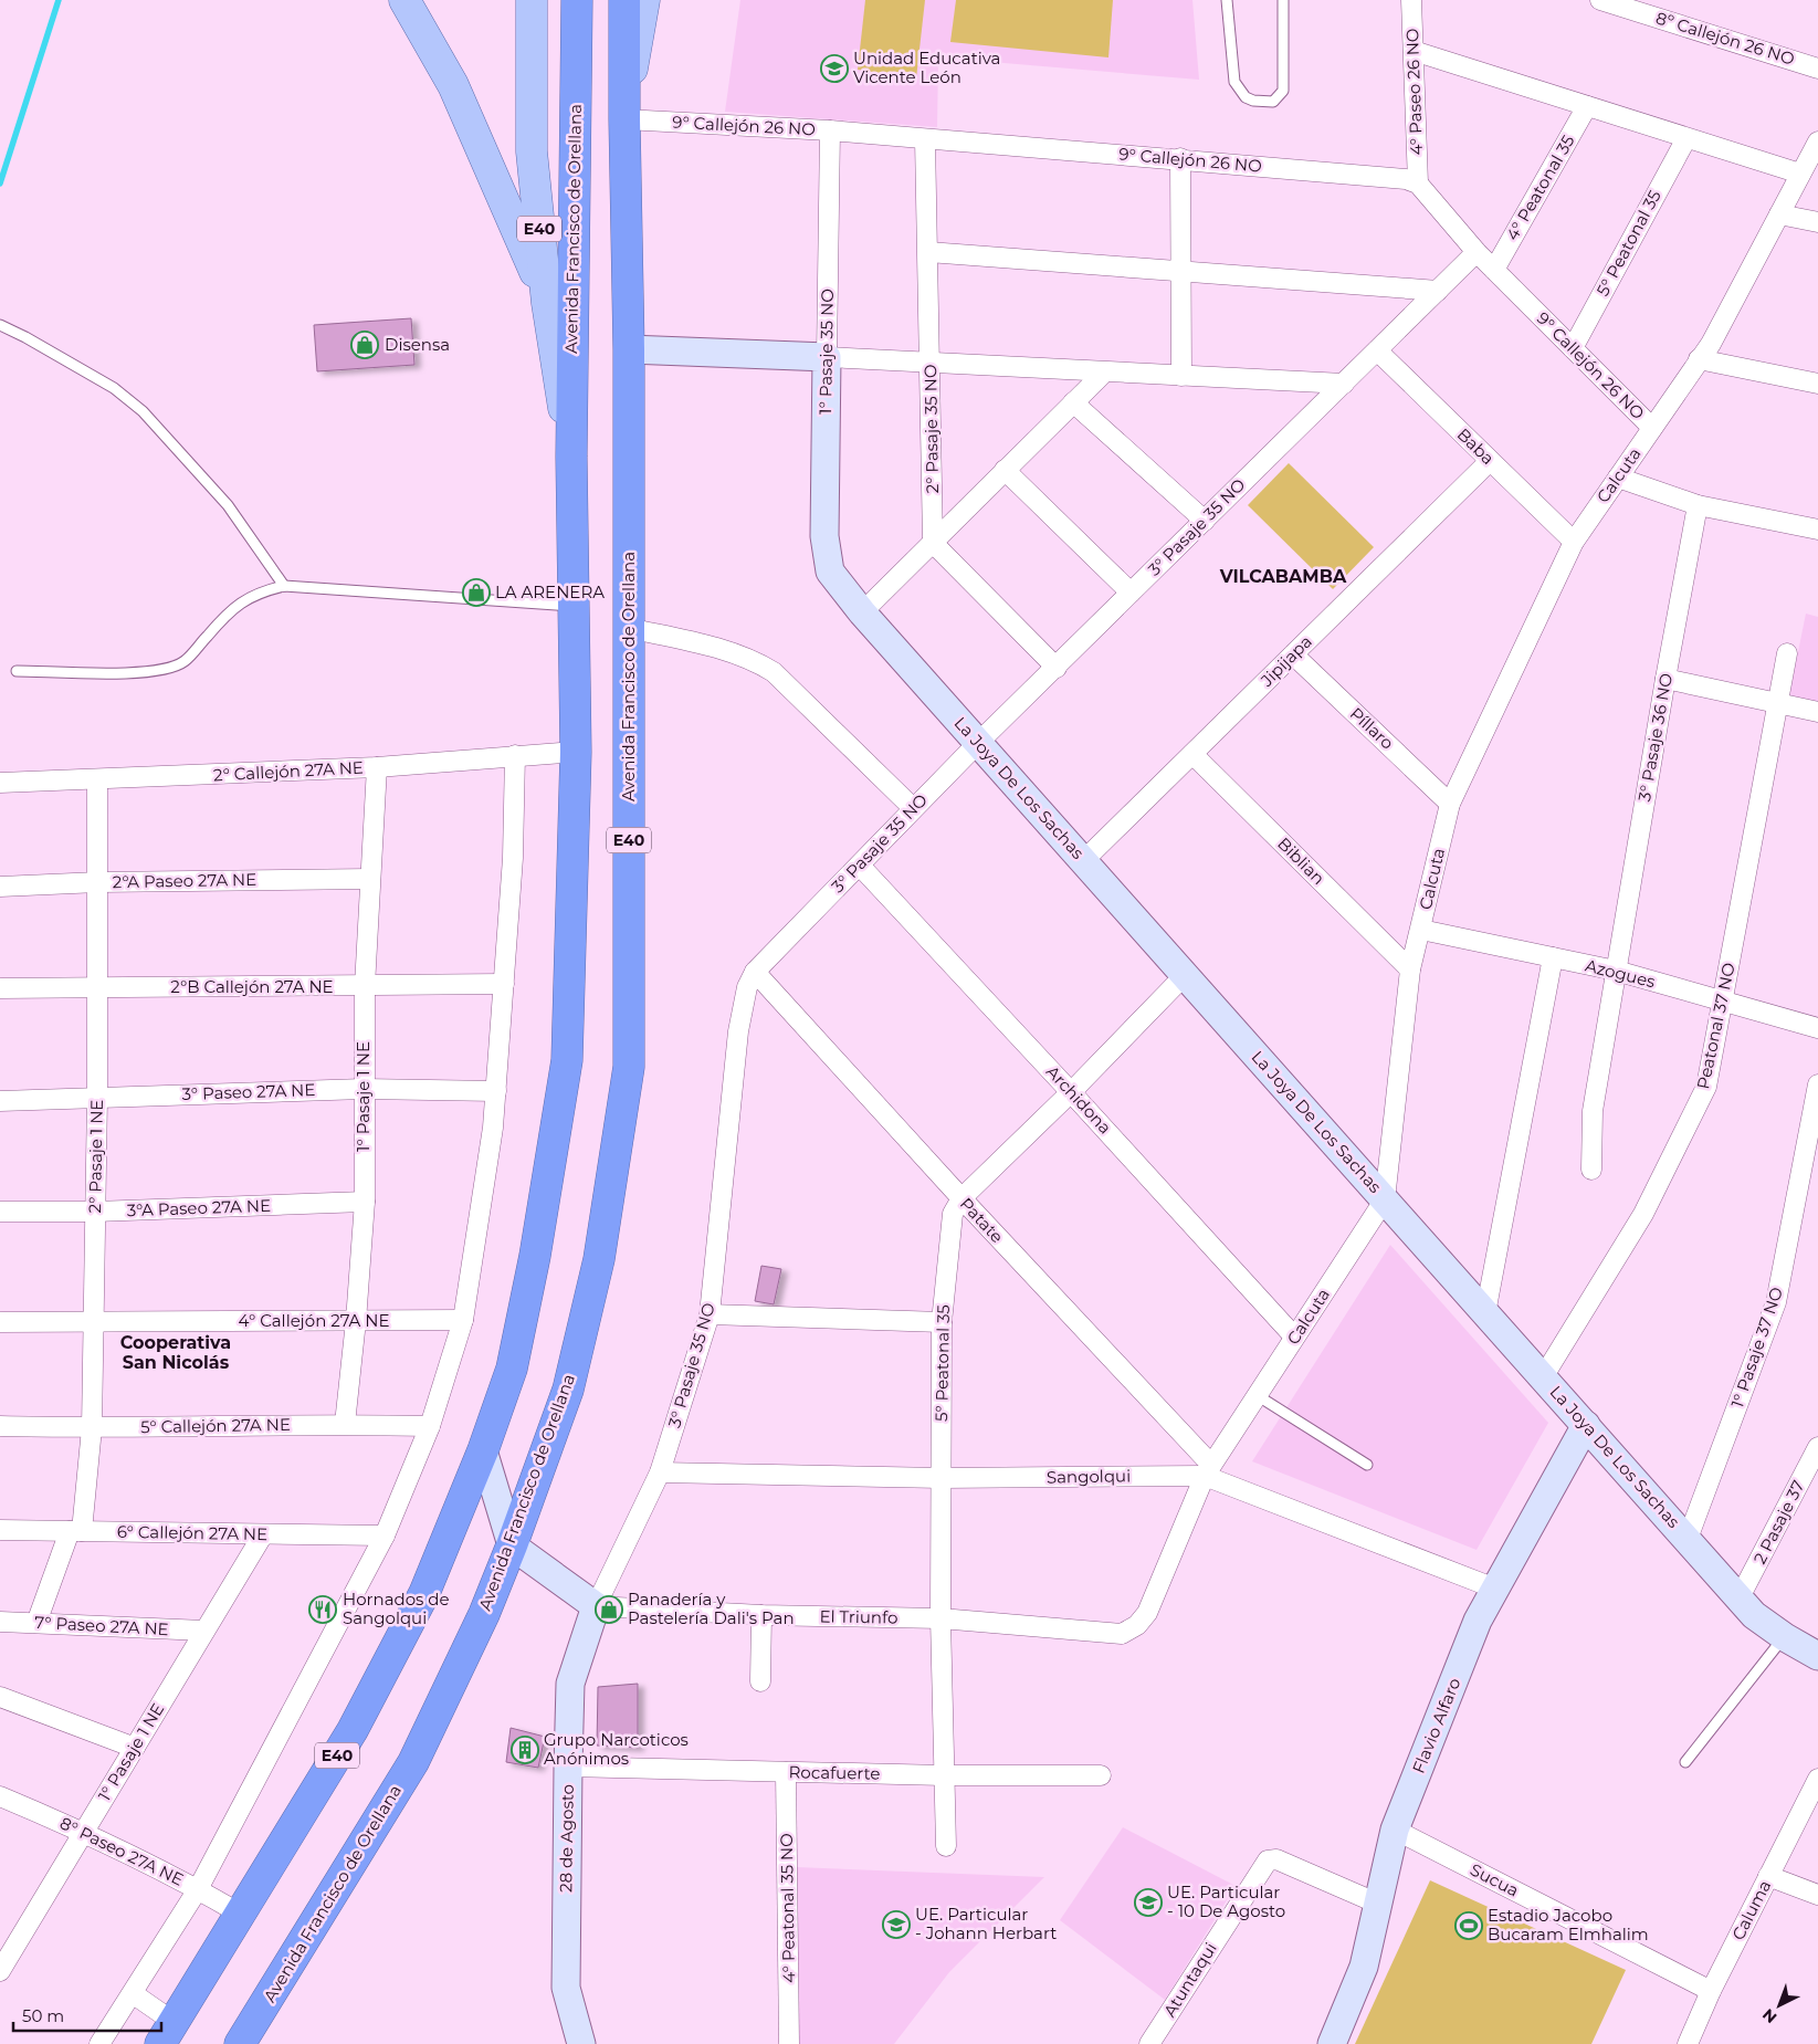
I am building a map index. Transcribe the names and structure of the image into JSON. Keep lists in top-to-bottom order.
{
  "streets": {
    "highway": ["E40", "Avenida Francisco de Orellana"],
    "street": [
      "8º Callejón 26 NO",
      "4° Paseo 26 NO",
      "9° Callejón 26 NO",
      "4° Peatonal 35",
      "5° Peatonal 35",
      "1° Pasaje 35 NO",
      "2° Pasaje 35 NO",
      "Baba",
      "Calcuta",
      "3° Pasaje 35 NO",
      "Jipijapa",
      "Píllaro",
      "3° Pasaje 36 NO",
      "2° Callejón 27A NE",
      "La Joya De Los Sachas",
      "Biblian",
      "2°A Paseo 27A NE",
      "Azogues",
      "2°B Callejón 27A NE",
      "Peatonal 37 NO",
      "3° Paseo 27A NE",
      "1° Pasaje 1 NE",
      "Archidona",
      "2° Pasaje 1 NE",
      "3°A Paseo 27A NE",
      "Patate",
      "4° Callejón 27A NE",
      "1° Pasaje 37 NO",
      "5° Callejón 27A NE",
      "Sangolqui",
      "2 Pasaje 37",
      "6° Callejón 27A NE",
      "El Triunfo",
      "7° Paseo 27A NE",
      "Flavio Alfaro",
      "Rocafuerte",
      "28 de Agosto",
      "8° Paseo 27A NE",
      "Sucua",
      "4° Peatonal 35 NO",
      "Caluma",
      "Atuntaqui"
    ]
  },
  "crossings": [
    ["4° Paseo 26 NO", "9° Callejón 26 NO"],
    ["9° Callejón 26 NO", "4° Peatonal 35"],
    ["9° Callejón 26 NO", "Avenida Francisco de Orellana"],
    ["9° Callejón 26 NO", "5° Peatonal 35"],
    ["9° Callejón 26 NO", "1° Pasaje 35 NO"],
    ["9° Callejón 26 NO", "2° Pasaje 35 NO"],
    ["9° Callejón 26 NO", "Calcuta"],
    ["9° Callejón 26 NO", "3° Pasaje 35 NO"],
    ["Avenida Francisco de Orellana", "2° Callejón 27A NE"],
    ["Avenida Francisco de Orellana", "8° Paseo 27A NE"],
    ["5° Peatonal 35", "La Joya De Los Sachas"],
    ["5° Peatonal 35", "Archidona"],
    ["5° Peatonal 35", "Patate"],
    ["5° Peatonal 35", "Sangolqui"],
    ["5° Peatonal 35", "El Triunfo"],
    ["5° Peatonal 35", "Rocafuerte"],
    ["1° Pasaje 35 NO", "La Joya De Los Sachas"],
    ["Baba", "Calcuta"],
    ["Baba", "3° Pasaje 35 NO"],
    ["Baba", "Jipijapa"],
    ["Calcuta", "Píllaro"],
    ["Calcuta", "La Joya De Los Sachas"],
    ["Calcuta", "Biblian"],
    ["Calcuta", "Azogues"],
    ["Calcuta", "Archidona"],
    ["Calcuta", "Patate"],
    ["Calcuta", "Sangolqui"],
    ["Calcuta", "El Triunfo"],
    ["3° Pasaje 35 NO", "La Joya De Los Sachas"],
    ["3° Pasaje 35 NO", "Archidona"],
    ["3° Pasaje 35 NO", "Patate"],
    ["3° Pasaje 35 NO", "Sangolqui"],
    ["3° Pasaje 35 NO", "El Triunfo"],
    ["3° Pasaje 35 NO", "28 de Agosto"],
    ["Jipijapa", "Píllaro"],
    ["Jipijapa", "La Joya De Los Sachas"],
    ["Jipijapa", "Biblian"],
    ["3° Pasaje 36 NO", "Azogues"],
    ["2° Callejón 27A NE", "1° Pasaje 1 NE"],
    ["2° Callejón 27A NE", "2° Pasaje 1 NE"],
    ["La Joya De Los Sachas", "Peatonal 37 NO"],
    ["La Joya De Los Sachas", "1° Pasaje 37 NO"],
    ["La Joya De Los Sachas", "2 Pasaje 37"],
    ["La Joya De Los Sachas", "Flavio Alfaro"],
    ["2°A Paseo 27A NE", "1° Pasaje 1 NE"],
    ["2°A Paseo 27A NE", "2° Pasaje 1 NE"],
    ["Azogues", "Peatonal 37 NO"],
    ["2°B Callejón 27A NE", "1° Pasaje 1 NE"],
    ["2°B Callejón 27A NE", "2° Pasaje 1 NE"],
    ["3° Paseo 27A NE", "1° Pasaje 1 NE"],
    ["3° Paseo 27A NE", "2° Pasaje 1 NE"],
    ["1° Pasaje 1 NE", "3°A Paseo 27A NE"],
    ["1° Pasaje 1 NE", "4° Callejón 27A NE"],
    ["1° Pasaje 1 NE", "5° Callejón 27A NE"],
    ["1° Pasaje 1 NE", "6° Callejón 27A NE"],
    ["1° Pasaje 1 NE", "7° Paseo 27A NE"],
    ["1° Pasaje 1 NE", "8° Paseo 27A NE"],
    ["2° Pasaje 1 NE", "3°A Paseo 27A NE"],
    ["2° Pasaje 1 NE", "4° Callejón 27A NE"],
    ["2° Pasaje 1 NE", "5° Callejón 27A NE"],
    ["2° Pasaje 1 NE", "6° Callejón 27A NE"],
    ["2° Pasaje 1 NE", "7° Paseo 27A NE"],
    ["Patate", "Sangolqui"],
    ["Sangolqui", "Flavio Alfaro"],
    ["El Triunfo", "28 de Agosto"],
    ["Flavio Alfaro", "Sucua"],
    ["Flavio Alfaro", "Atuntaqui"],
    ["Rocafuerte", "28 de Agosto"],
    ["Rocafuerte", "4° Peatonal 35 NO"],
    ["Sucua", "Caluma"]
  ],
  "districts": ["VILCABAMBA", "Cooperativa San Nicolás"],
  "places": {
    "school or university": ["Unidad Educativa Vicente León", "UE. Particular - 10 De Agosto", "UE. Particular - Johann Herbart"],
    "shop": ["Disensa", "LA ARENERA", "Panadería y Pastelería Dali's Pan"],
    "restaurant": ["Hornados de Sangolqui"],
    "building": ["Grupo Narcoticos Anónimos"],
    "sports": ["Estadio Jacobo Bucaram Elmhalim"]
  },
  "scale_bar": "50 m",
  "north": "bottom left"
}
